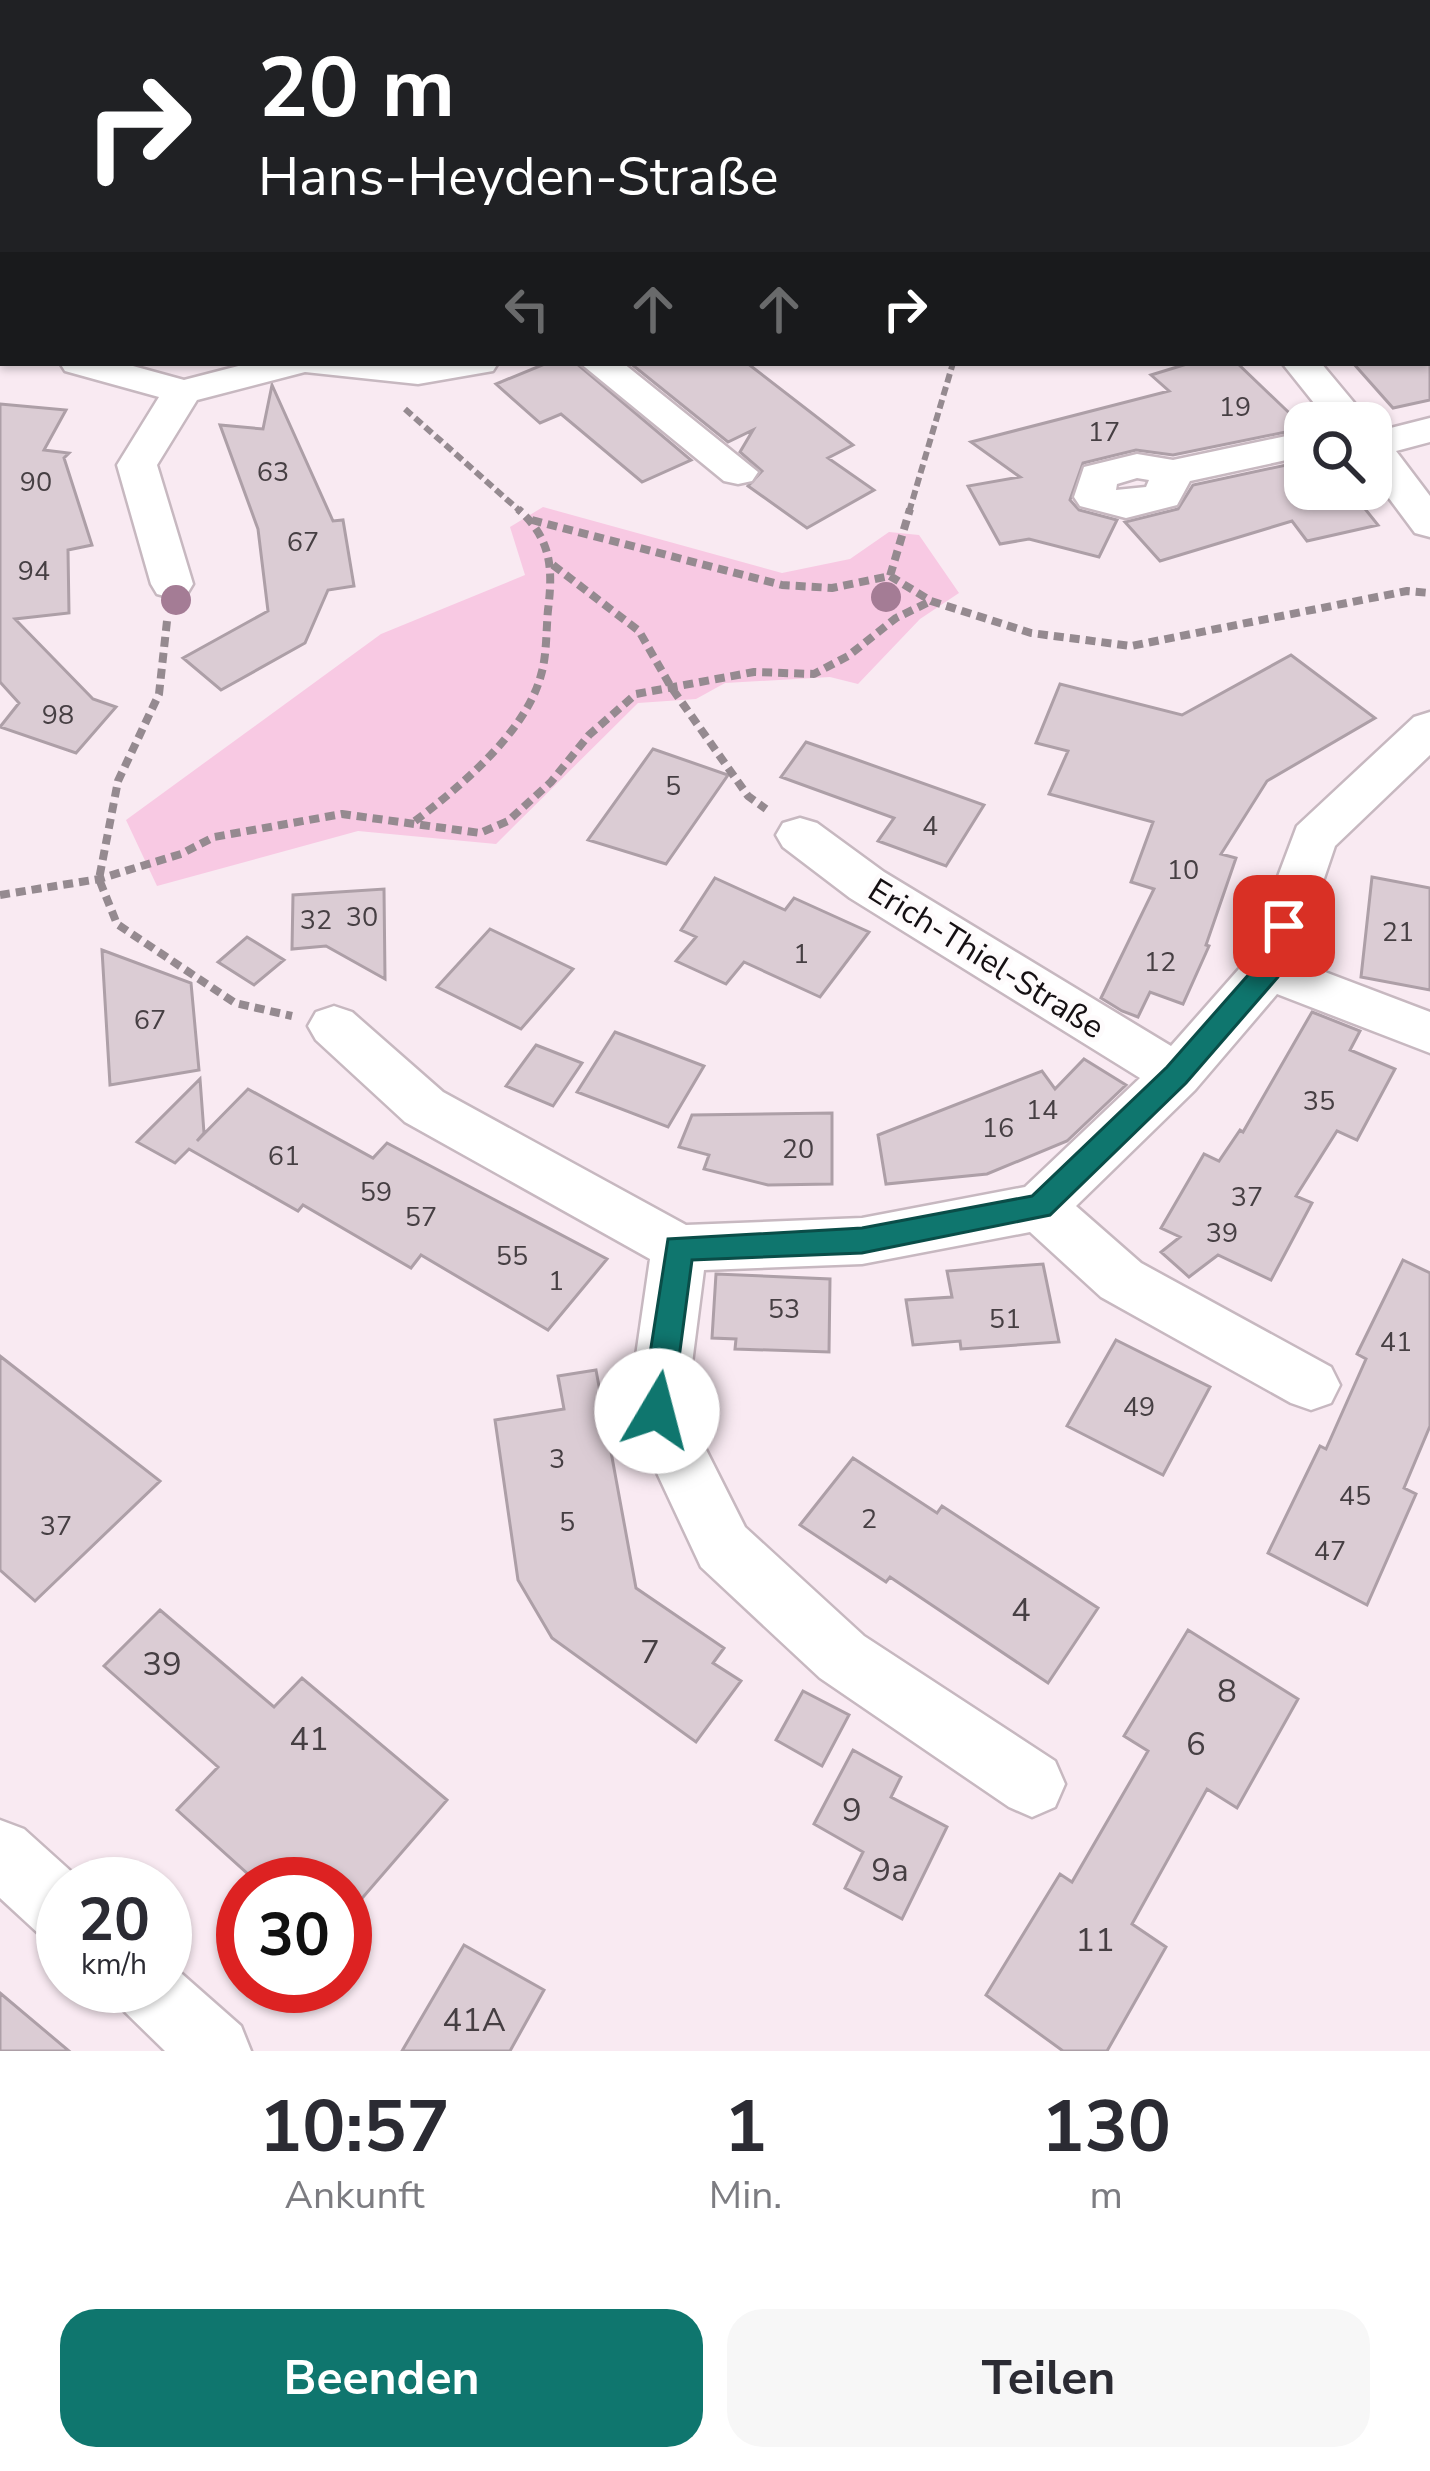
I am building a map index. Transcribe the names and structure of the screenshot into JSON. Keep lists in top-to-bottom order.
{
  "streets": {
    "street": ["Erich-Thiel-Straße"]
  },
  "house_numbers": [
    "19",
    "17",
    "63",
    "90",
    "67",
    "94",
    "98",
    "5",
    "4",
    "10",
    "30",
    "32",
    "21",
    "1",
    "12",
    "67",
    "35",
    "14",
    "16",
    "20",
    "61",
    "59",
    "37",
    "57",
    "39",
    "55",
    "1",
    "53",
    "51",
    "41",
    "49",
    "3",
    "45",
    "2",
    "5",
    "37",
    "47",
    "4",
    "7",
    "39",
    "8",
    "41",
    "6",
    "9",
    "9a",
    "11",
    "41A"
  ],
  "page": {
    "turn": ["20 m", "Hans-Heyden-Straße"],
    "speed": "20 km/h",
    "limit": "30",
    "eta": [
      "10:57",
      "Ankunft",
      "1",
      "Min.",
      "130",
      "m"
    ],
    "buttons": ["Beenden", "Teilen"]
  }
}
